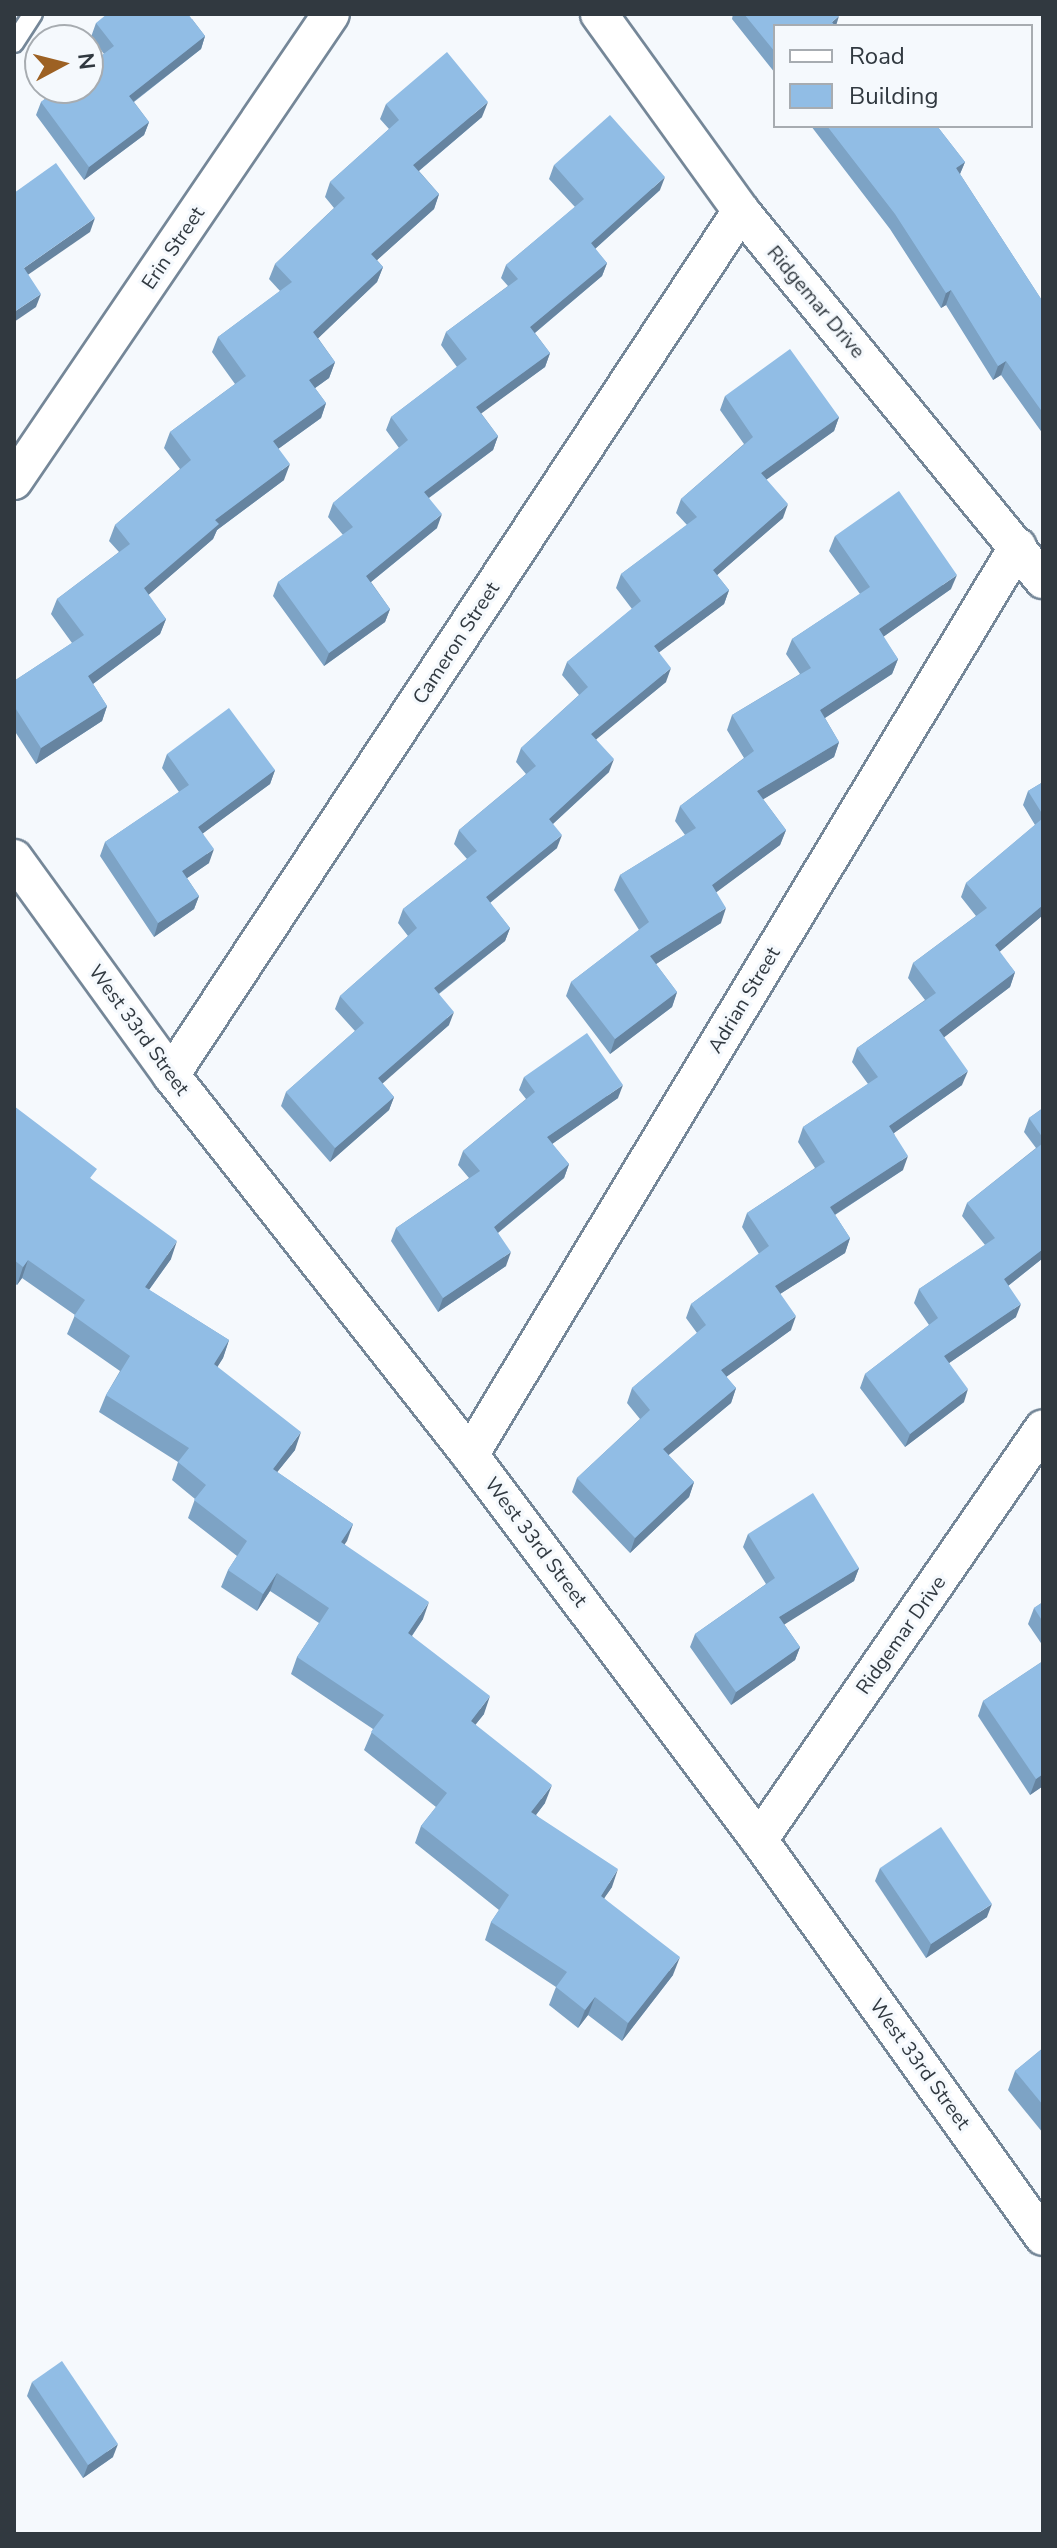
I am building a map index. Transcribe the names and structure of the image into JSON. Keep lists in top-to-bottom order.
{
  "streets": {
    "street": [
      "Erin Street",
      "Ridgemar Drive",
      "Cameron Street",
      "Adrian Street",
      "West 33rd Street"
    ]
  },
  "crossings": [
    ["Ridgemar Drive", "Cameron Street"],
    ["Ridgemar Drive", "Adrian Street"],
    ["Ridgemar Drive", "West 33rd Street"],
    ["Cameron Street", "West 33rd Street"],
    ["Adrian Street", "West 33rd Street"]
  ],
  "legend": ["Road", "Building"],
  "north": "right"
}
